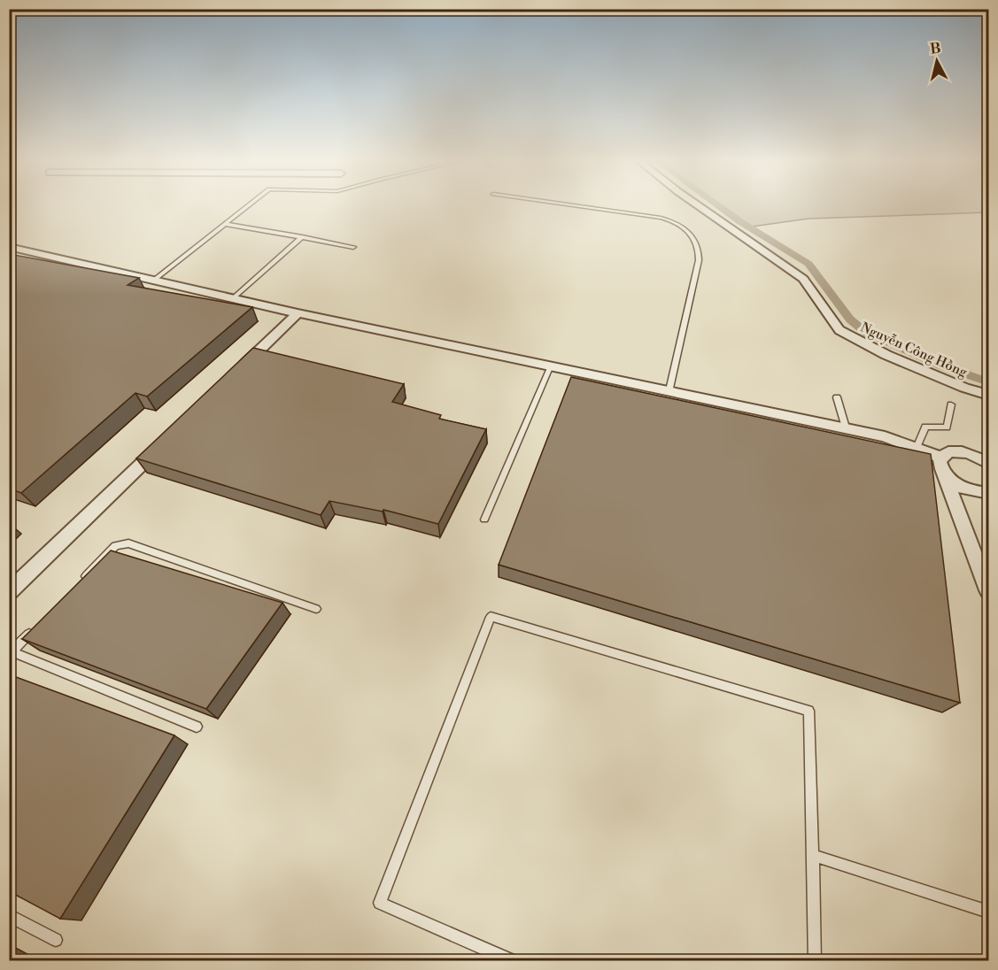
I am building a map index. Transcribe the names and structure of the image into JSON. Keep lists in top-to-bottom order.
{
  "streets": {
    "street": ["Nguyễn Công Hồng"]
  },
  "north": "top"
}
